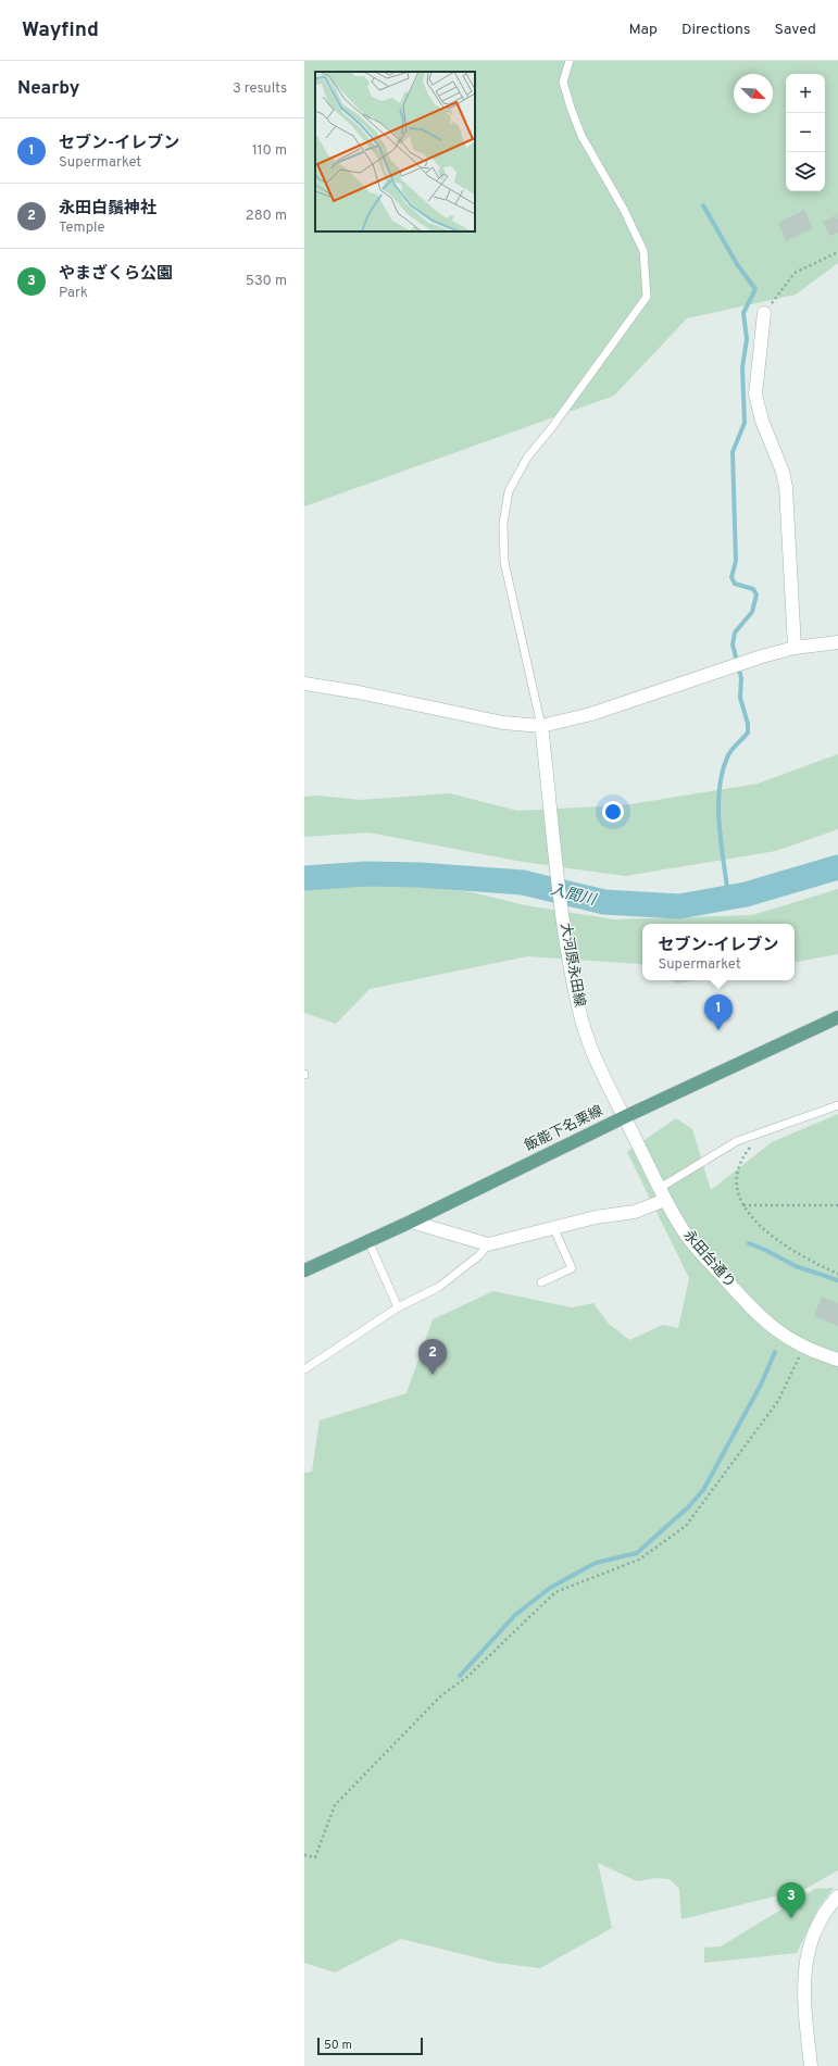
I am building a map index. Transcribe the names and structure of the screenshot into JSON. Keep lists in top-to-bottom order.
{
  "streets": {
    "main road": ["飯能下名栗線"],
    "street": ["大河原永田線", "永田台通り"]
  },
  "crossings": [
    ["大河原永田線", "飯能下名栗線"],
    ["大河原永田線", "永田台通り"],
    ["飯能下名栗線", "永田台通り"]
  ],
  "water": ["入間川"],
  "scale_bar": "50 m",
  "north": "bottom right",
  "page": {
    "header": "Wayfind",
    "nav": ["Map", "Directions", "Saved"],
    "heading": ["Nearby", "3 results"],
    "map_buttons": ["+", "−"],
    "list": [
      {
        "mark": "1",
        "name": "セブン-イレブン",
        "note": "Supermarket",
        "value": "110 m"
      },
      {
        "mark": "2",
        "name": "永田白鬚神社",
        "note": "Temple",
        "value": "280 m"
      },
      {
        "mark": "3",
        "name": "やまざくら公園",
        "note": "Park",
        "value": "530 m"
      }
    ],
    "popup": ["セブン-イレブン", "Supermarket"],
    "pins": ["1", "2", "3"],
    "scale": "50 m"
  }
}
